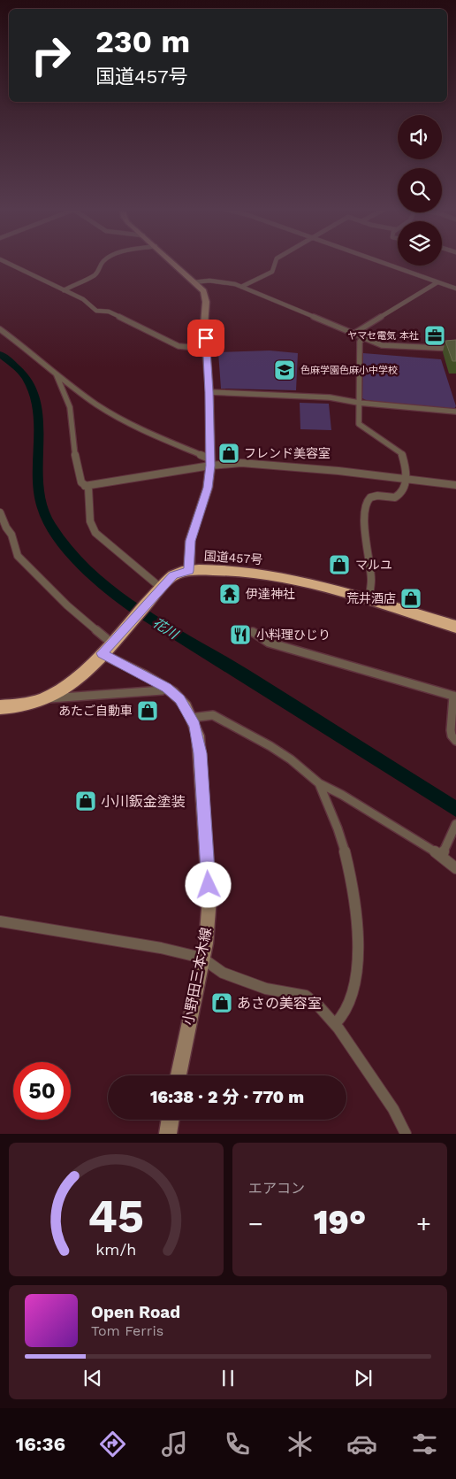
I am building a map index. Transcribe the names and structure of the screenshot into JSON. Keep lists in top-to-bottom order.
{
  "streets": {
    "highway": ["国道457号"],
    "street": ["小野田三本木線"]
  },
  "crossings": [
    ["国道457号", "小野田三本木線"]
  ],
  "water": ["花川"],
  "places": {
    "office": ["ヤマセ電気 本社"],
    "school or university": ["色麻学園色麻小中学校"],
    "shop": [
      "フレンド美容室",
      "マルユ",
      "荒井酒店",
      "あたご自動車",
      "小川鈑金塗装",
      "あさの美容室"
    ],
    "temple": ["伊達神社"],
    "restaurant": ["小料理ひじり"]
  },
  "page": {
    "turn": ["230 m", "国道457号"],
    "limit": "50",
    "trip": "16:38 · 2 分 · 770 m",
    "tile": "エアコン",
    "heat": ["−", "19°", "+"],
    "song": ["Open Road", "Tom Ferris"],
    "tabs": "16:36",
    "gauge": ["45", "km/h"]
  }
}
